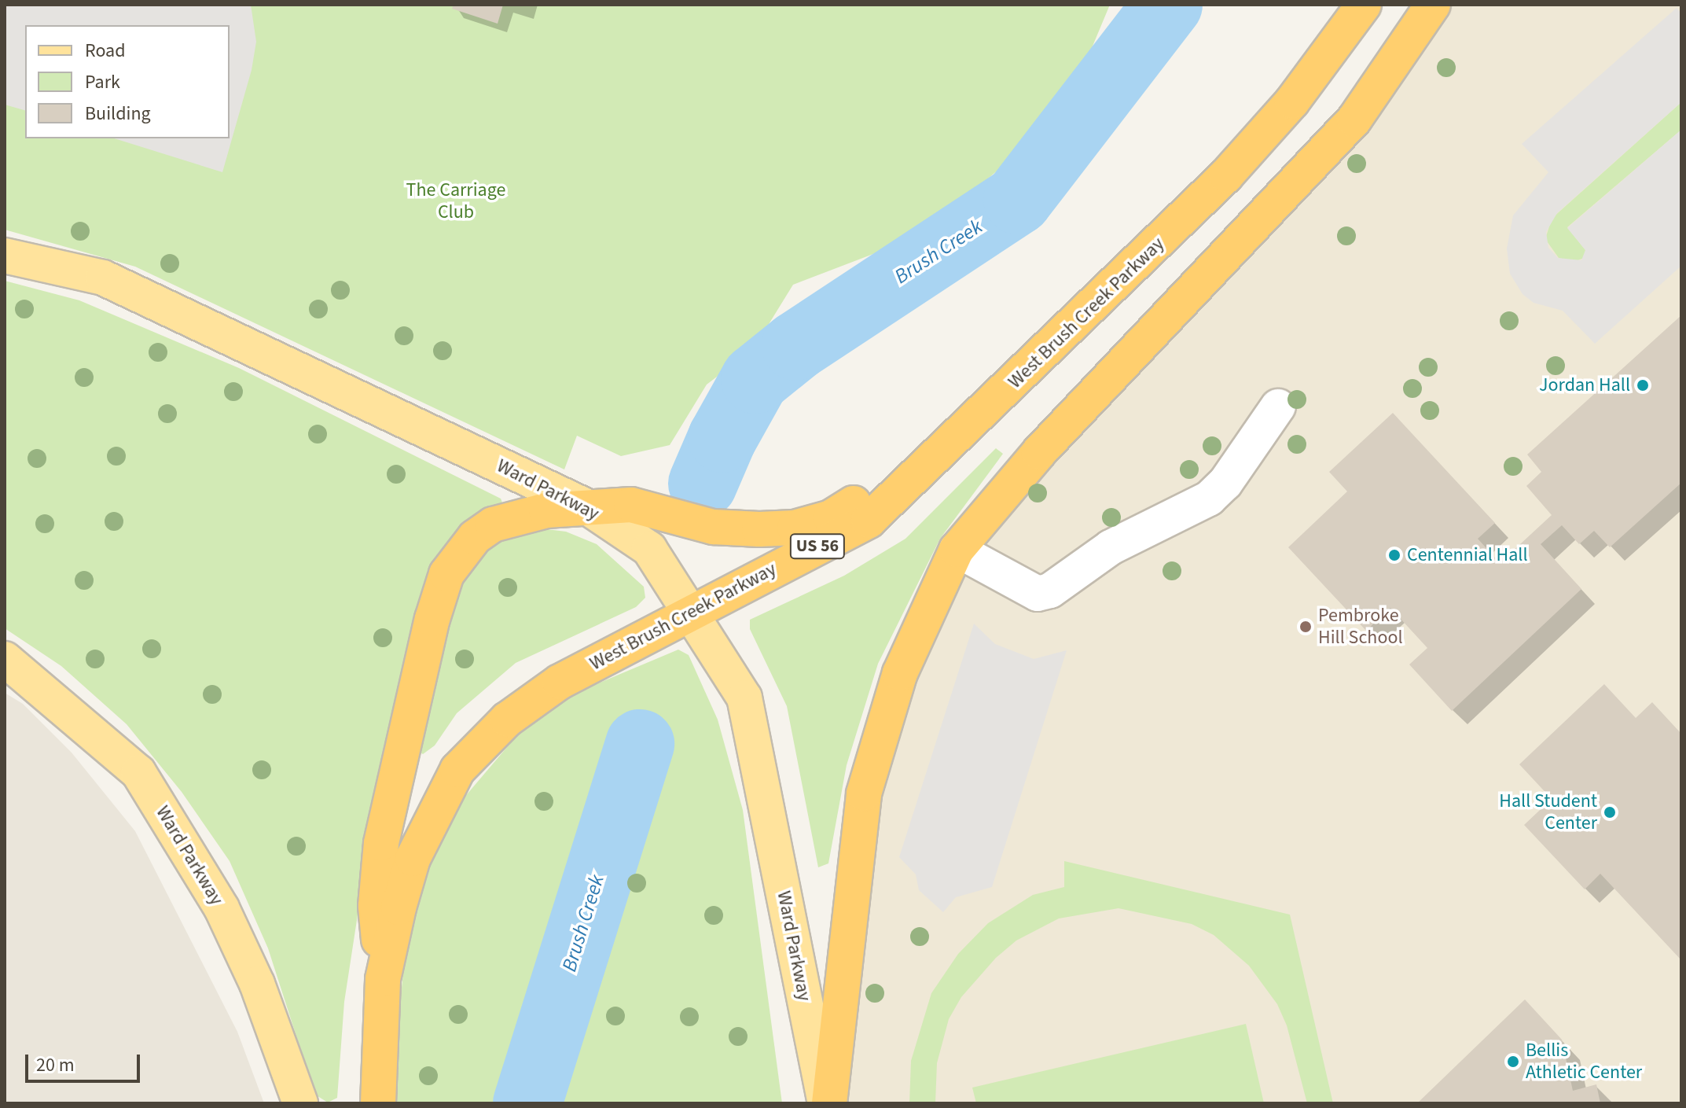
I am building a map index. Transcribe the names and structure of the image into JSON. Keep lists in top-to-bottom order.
{
  "streets": {
    "highway": ["West Brush Creek Parkway", "US 56"],
    "main road": ["Ward Parkway"]
  },
  "crossings": [
    ["West Brush Creek Parkway", "Ward Parkway"]
  ],
  "water": ["Brush Creek"],
  "parks": ["The Carriage Club"],
  "places": [
    "Jordan Hall",
    "Centennial Hall",
    "Pembroke Hill School",
    "Hall Student Center",
    "Bellis Athletic Center"
  ],
  "legend": ["Road", "Park", "Building"],
  "scale_bar": "20 m"
}
